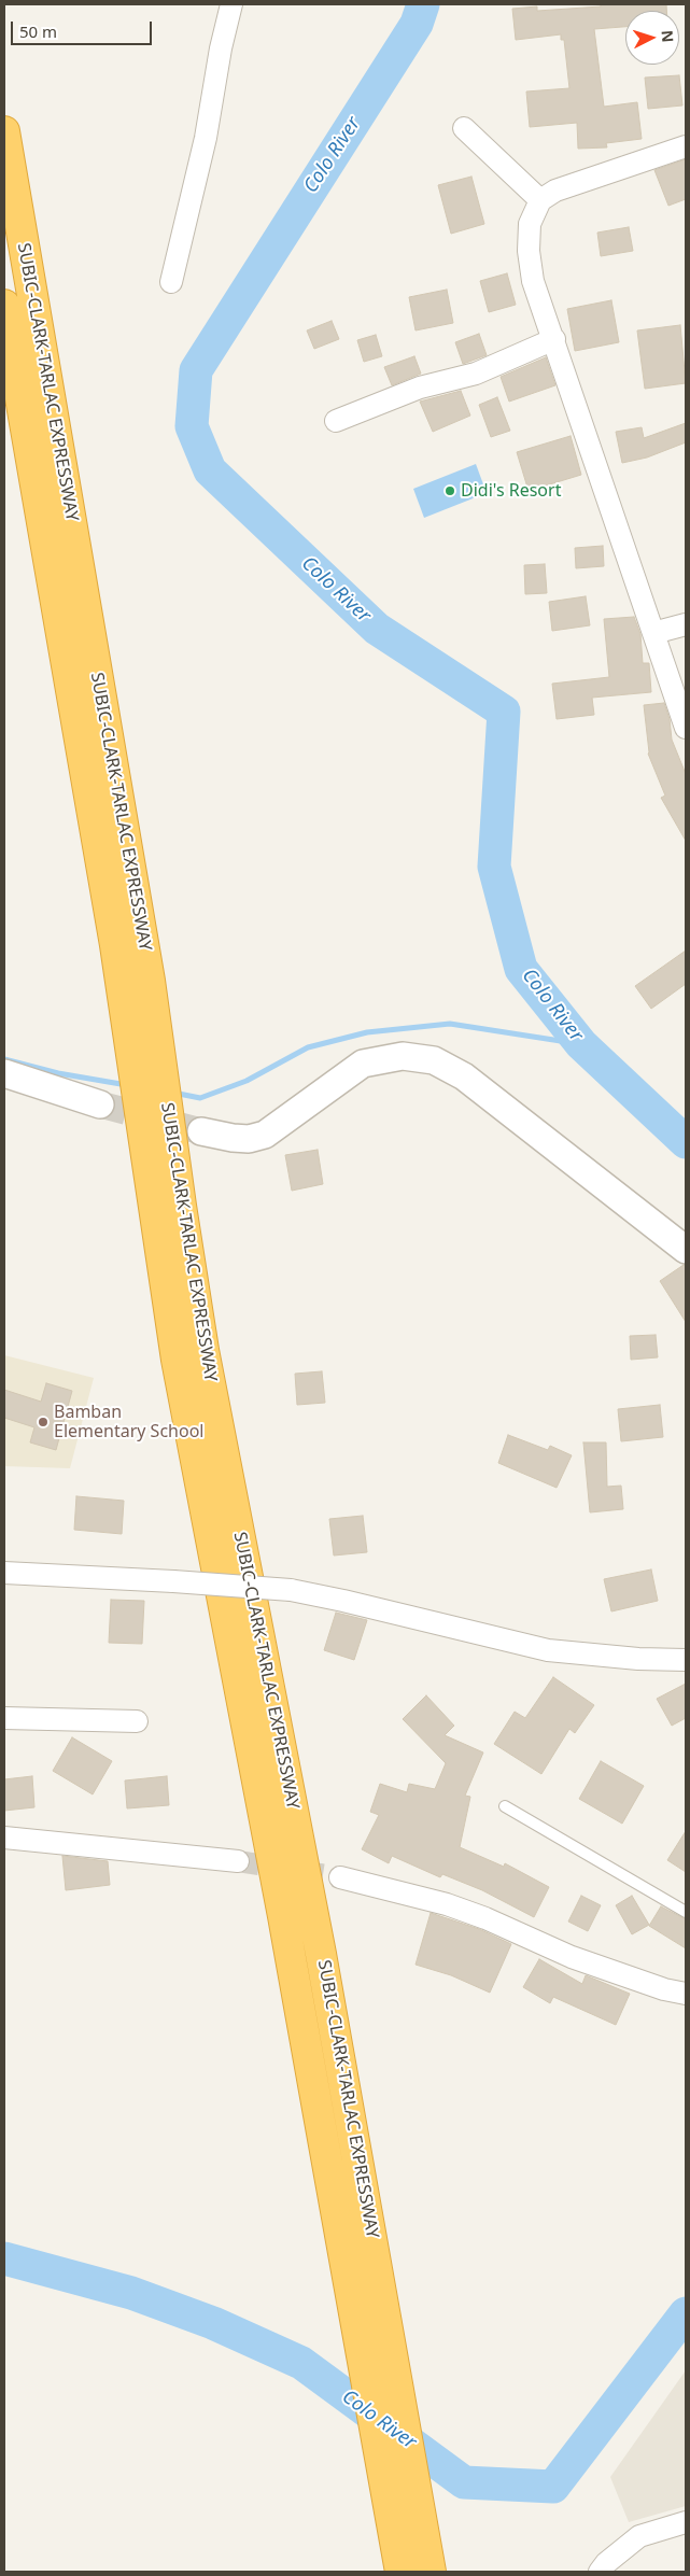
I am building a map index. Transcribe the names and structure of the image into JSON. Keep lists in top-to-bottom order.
{
  "streets": {
    "highway": ["SUBIC-CLARK-TARLAC EXPRESSWAY"]
  },
  "water": ["Colo River"],
  "places": ["Didi's Resort", "Bamban Elementary School"],
  "scale_bar": "50 m",
  "north": "right"
}
